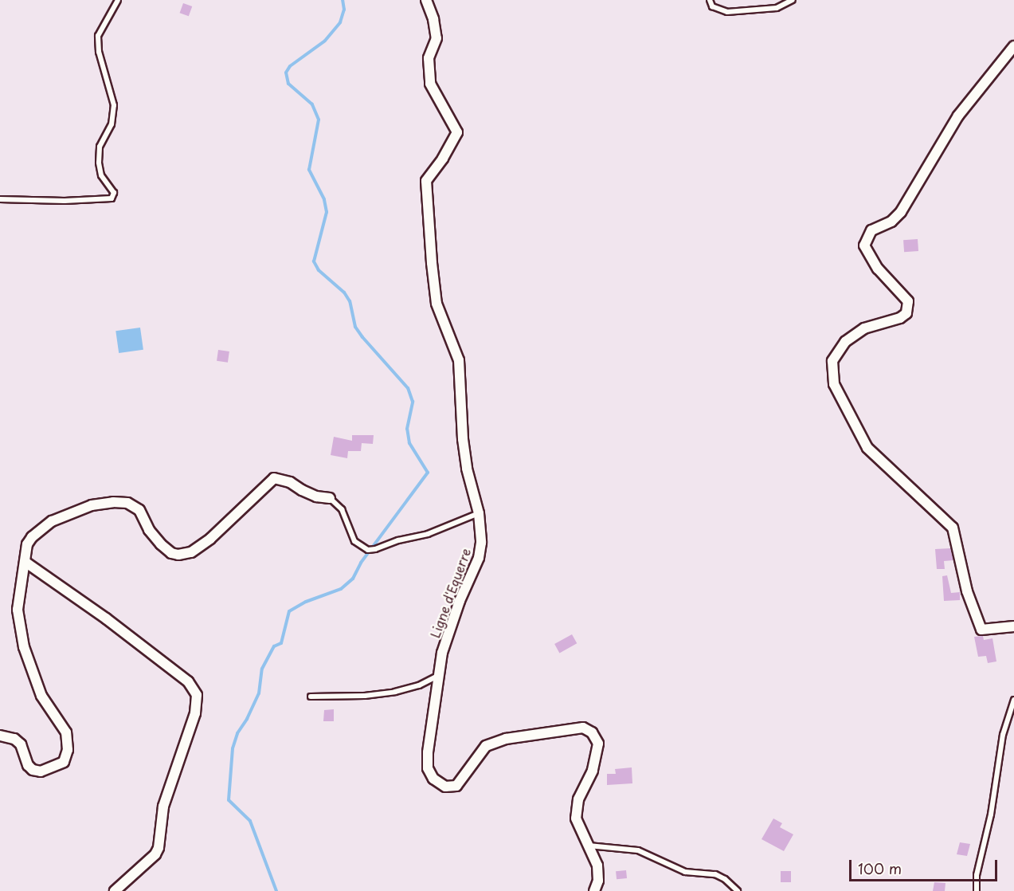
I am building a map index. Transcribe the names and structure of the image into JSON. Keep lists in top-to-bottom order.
{
  "streets": {
    "street": ["Ligne d'Equerre"]
  },
  "scale_bar": "100 m"
}
